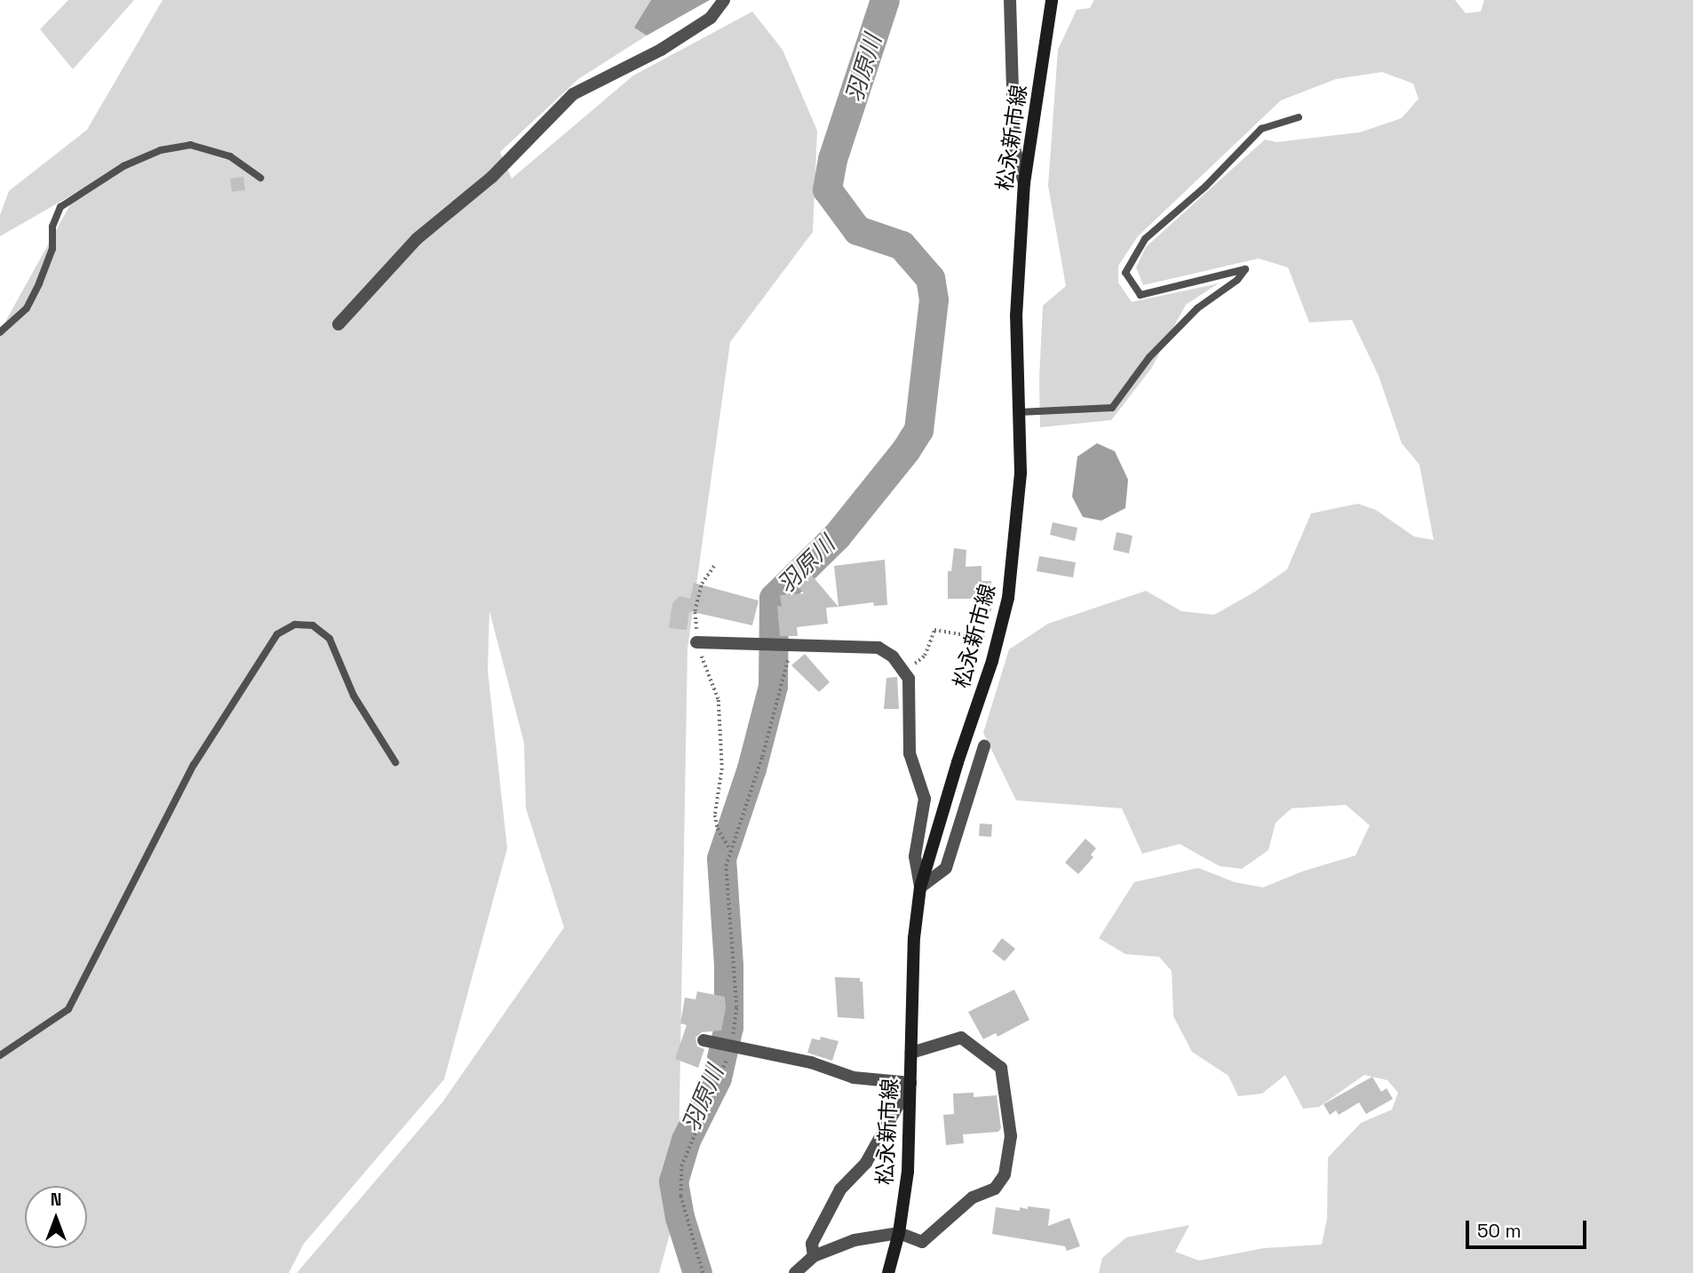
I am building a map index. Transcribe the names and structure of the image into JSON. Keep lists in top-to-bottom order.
{
  "streets": {
    "main road": ["松永新市線"]
  },
  "water": ["羽原川"],
  "scale_bar": "50 m",
  "north": "top"
}
